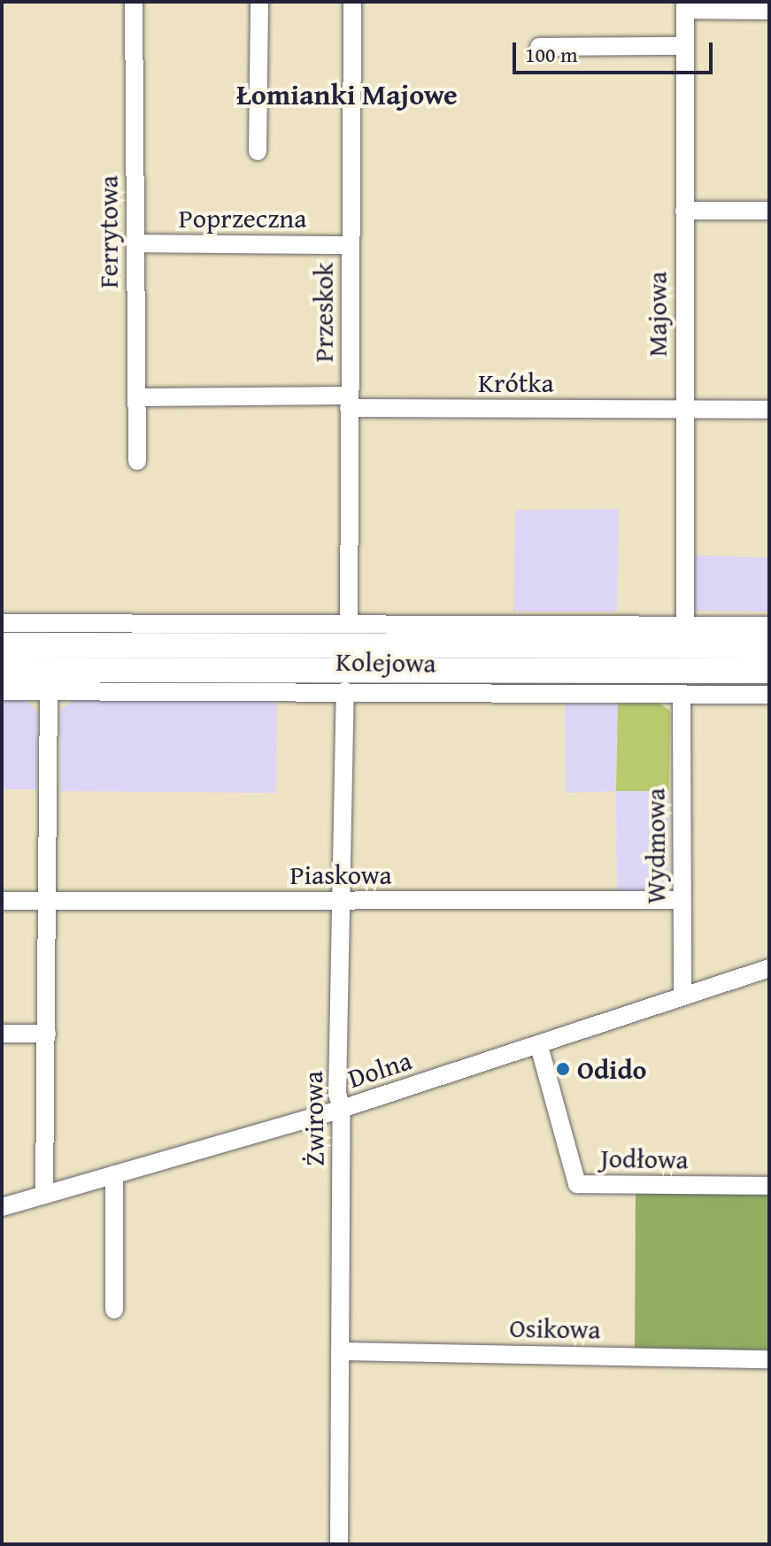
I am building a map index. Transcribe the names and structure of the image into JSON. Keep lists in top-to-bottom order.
{
  "streets": {
    "highway": ["Kolejowa"],
    "street": [
      "Poprzeczna",
      "Ferrytowa",
      "Przeskok",
      "Majowa",
      "Krótka",
      "Wydmowa",
      "Piaskowa",
      "Dolna",
      "Żwirowa",
      "Jodłowa",
      "Osikowa"
    ]
  },
  "crossings": [
    ["Poprzeczna", "Ferrytowa"],
    ["Poprzeczna", "Przeskok"],
    ["Ferrytowa", "Krótka"],
    ["Przeskok", "Krótka"],
    ["Przeskok", "Kolejowa"],
    ["Majowa", "Krótka"],
    ["Majowa", "Kolejowa"],
    ["Kolejowa", "Wydmowa"],
    ["Kolejowa", "Żwirowa"],
    ["Wydmowa", "Piaskowa"],
    ["Wydmowa", "Dolna"],
    ["Piaskowa", "Żwirowa"],
    ["Dolna", "Żwirowa"],
    ["Dolna", "Jodłowa"],
    ["Żwirowa", "Osikowa"]
  ],
  "districts": ["Łomianki Majowe"],
  "places": ["Odido"],
  "scale_bar": "100 m"
}
